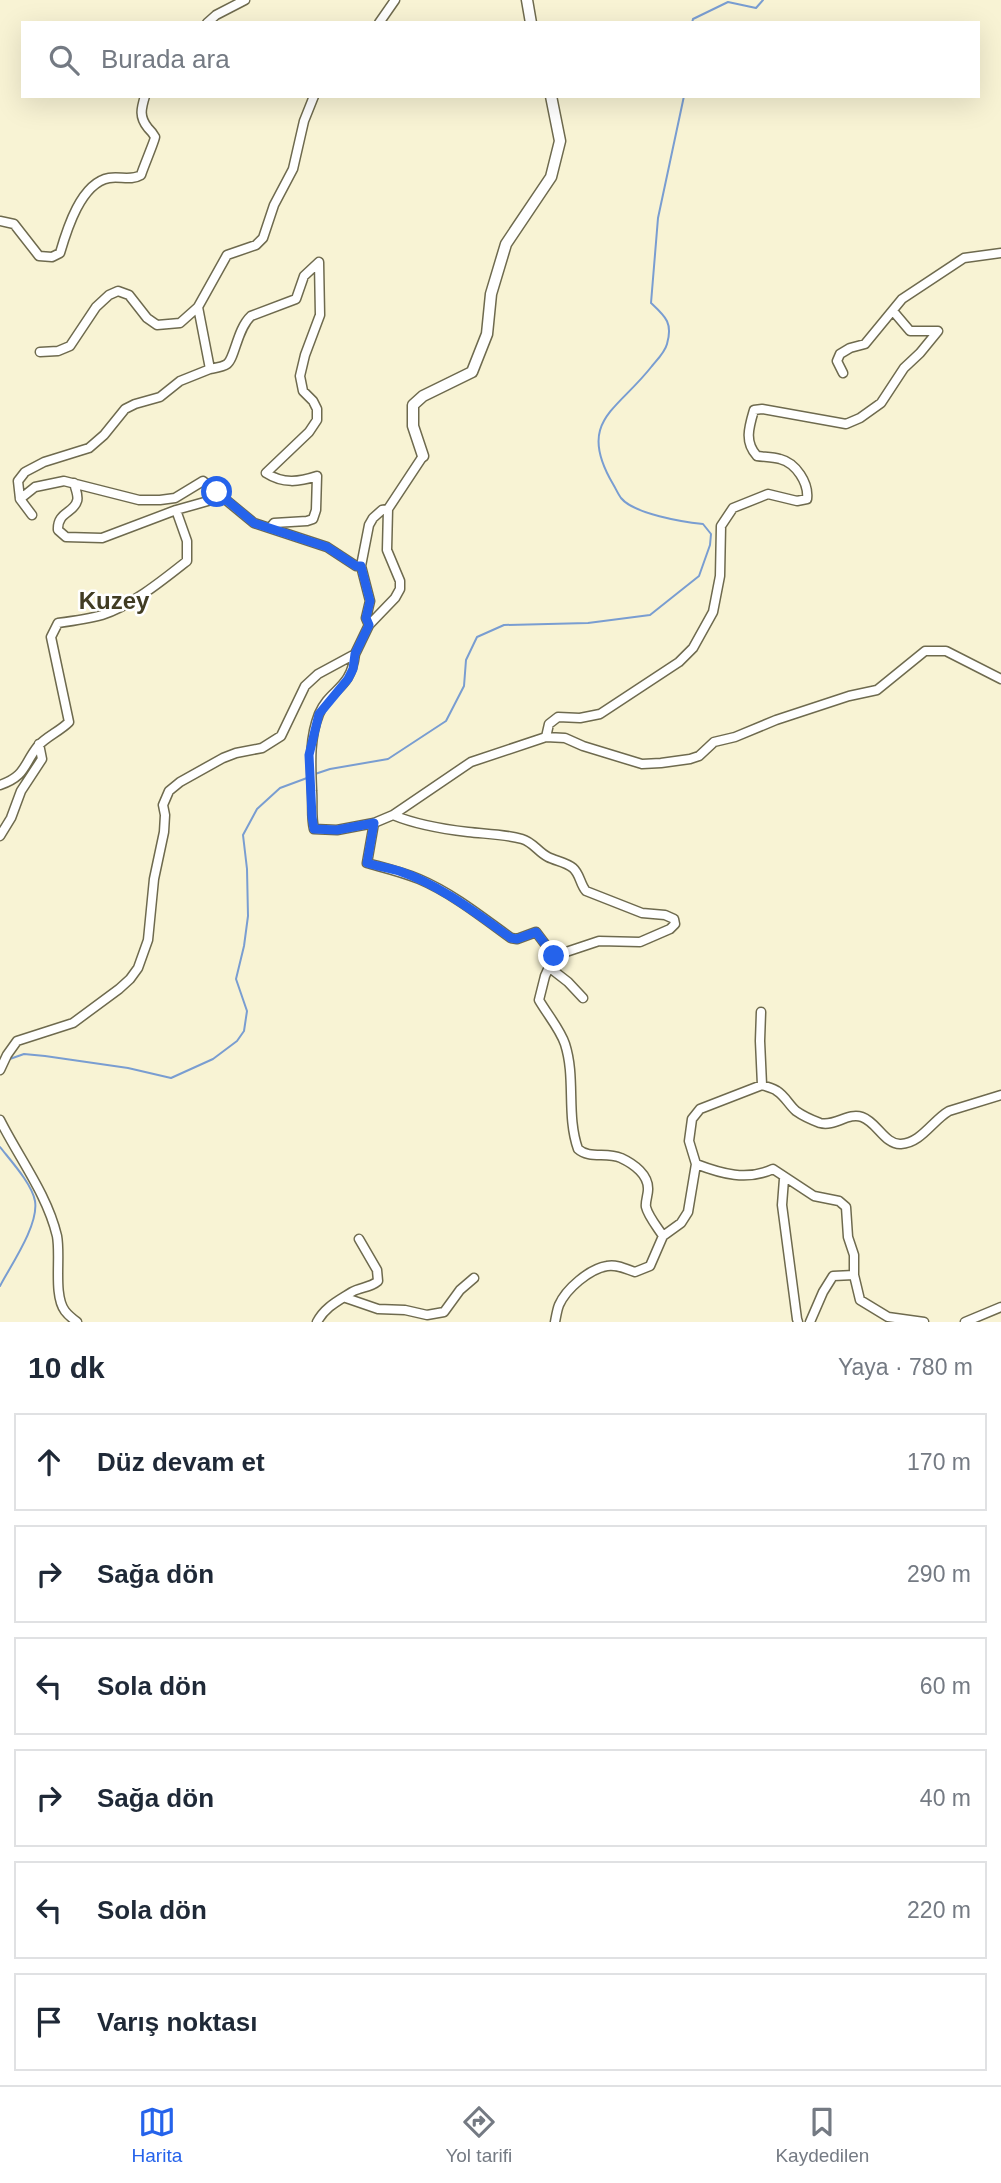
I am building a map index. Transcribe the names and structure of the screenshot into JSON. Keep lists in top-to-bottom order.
{
  "districts": ["Kuzey"],
  "page": {
    "search": "Burada ara",
    "heading": ["10 dk", "Yaya · 780 m"],
    "list": [
      ["Düz devam et", "170 m"],
      ["Sağa dön", "290 m"],
      ["Sola dön", "60 m"],
      ["Sağa dön", "40 m"],
      ["Sola dön", "220 m"],
      "Varış noktası"
    ],
    "nav": ["Harita", "Yol tarifi", "Kaydedilen"]
  }
}
